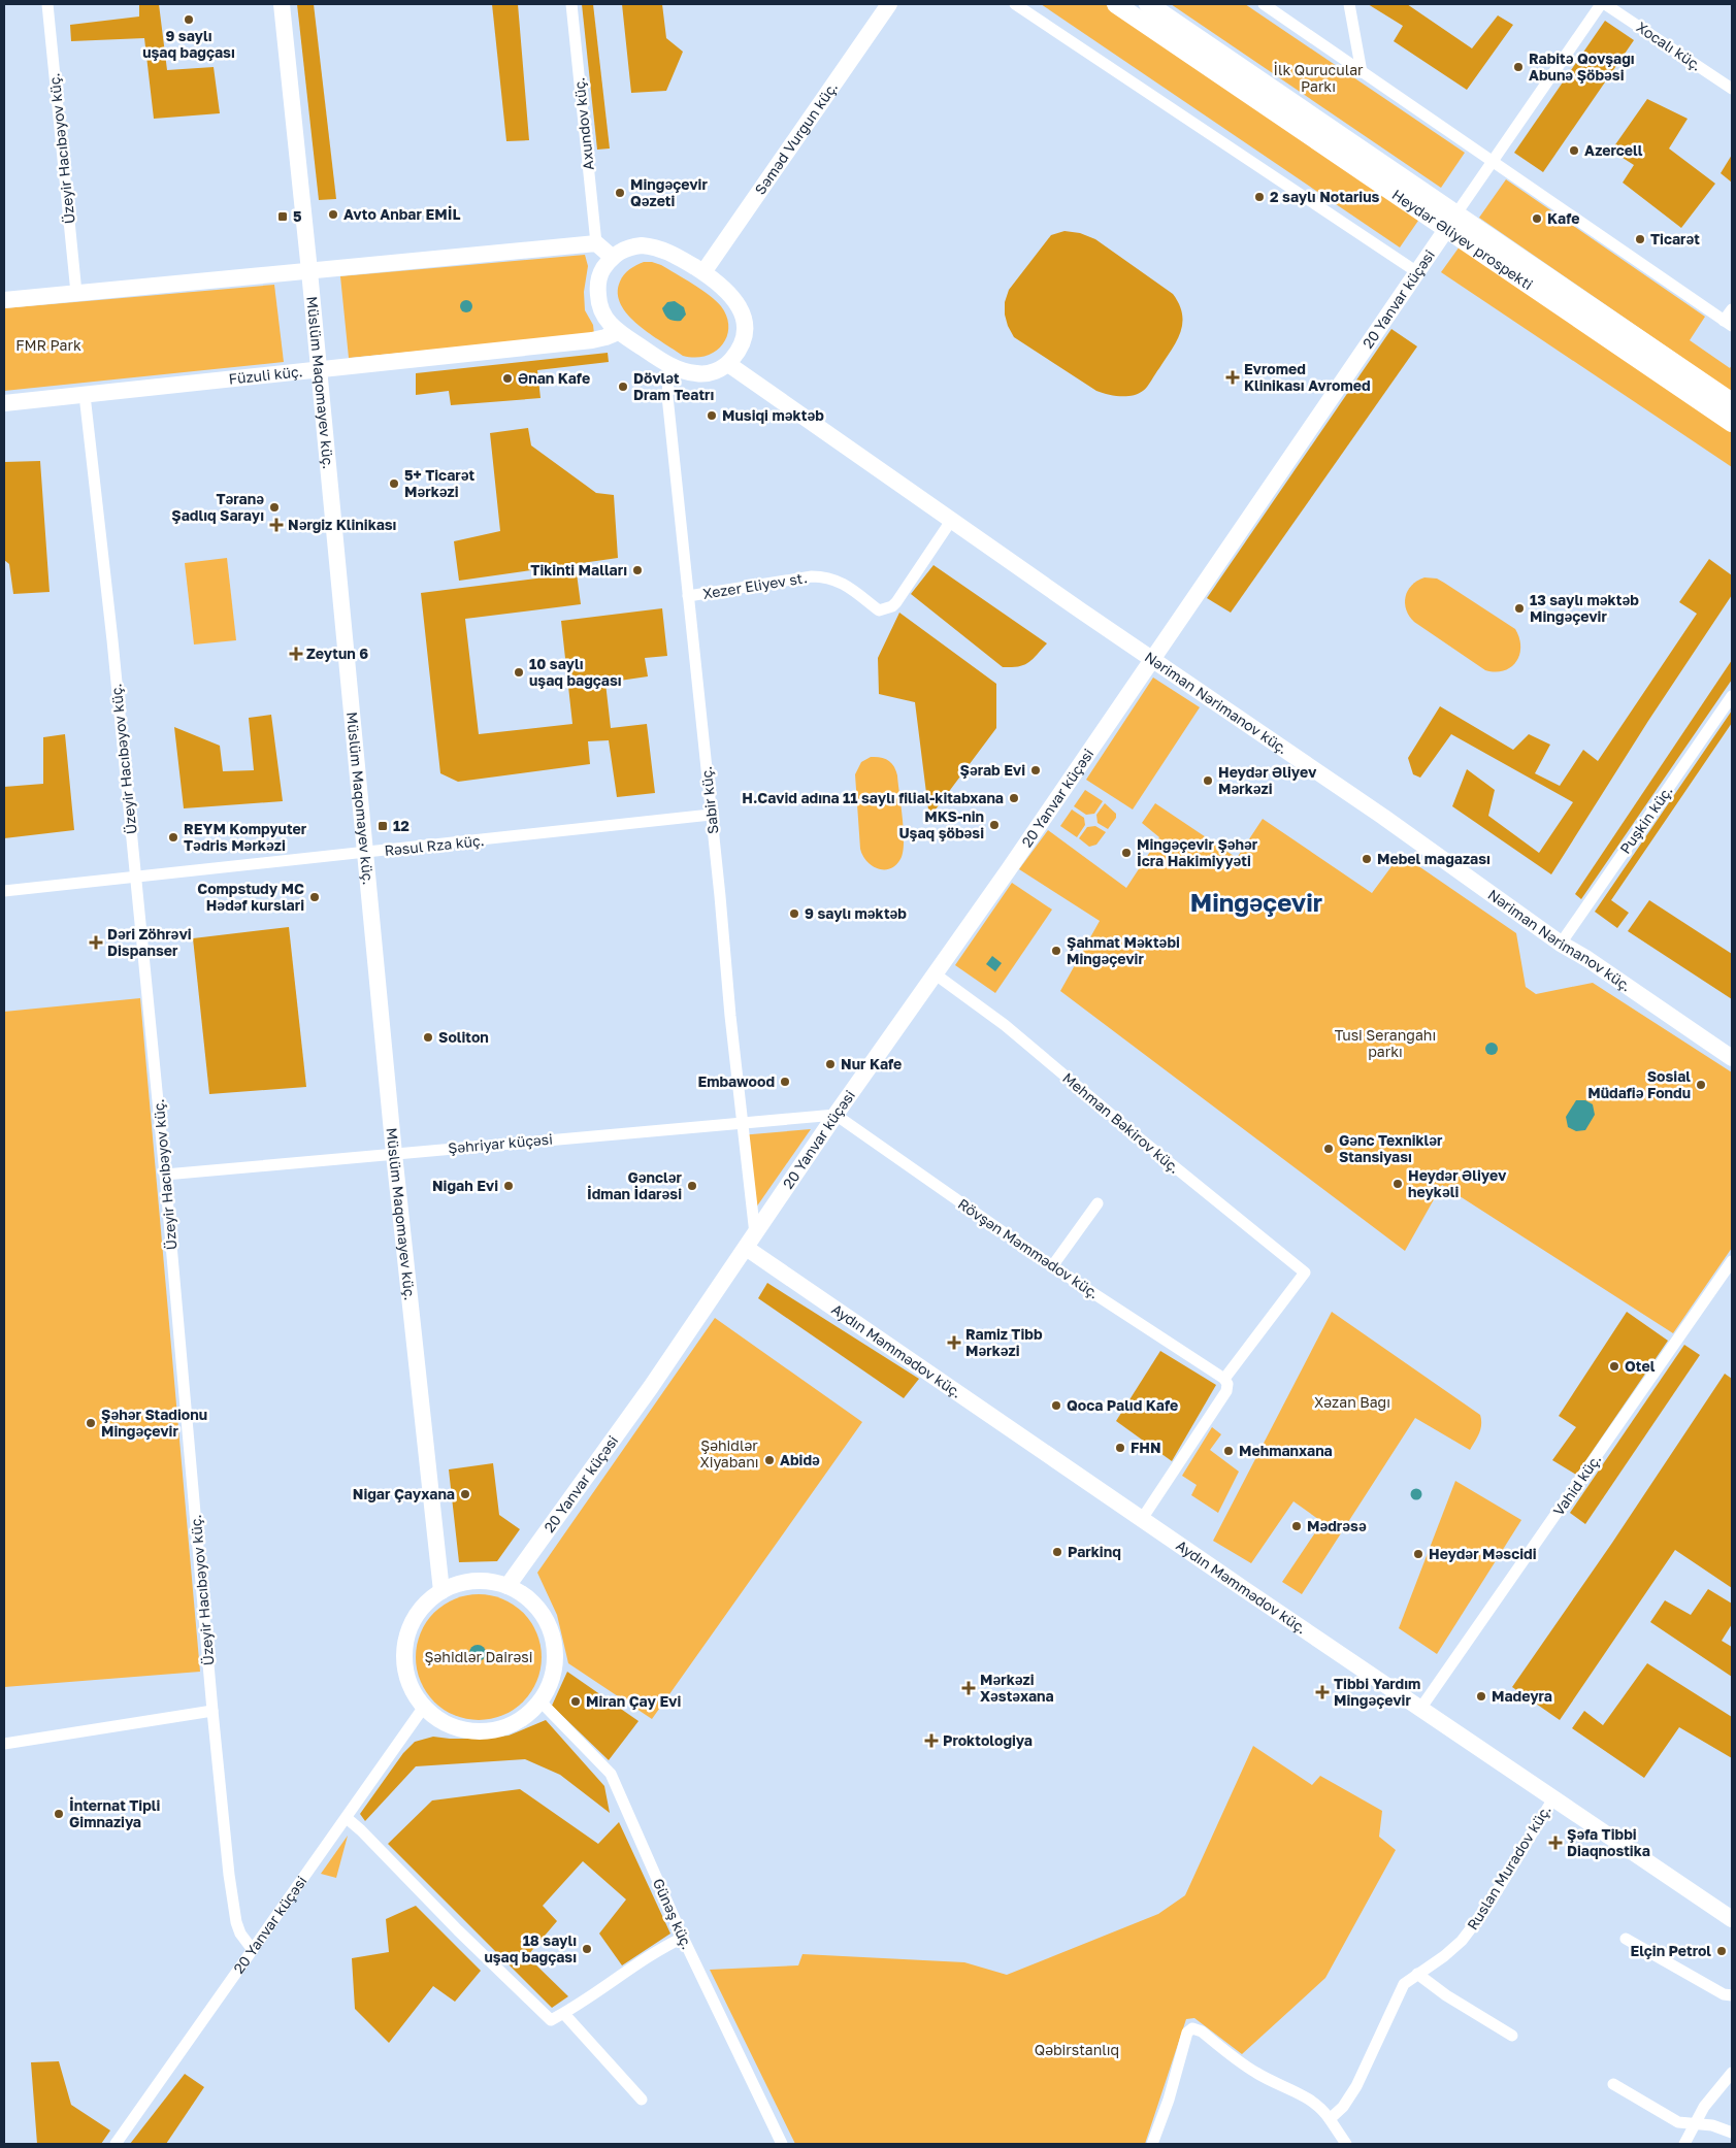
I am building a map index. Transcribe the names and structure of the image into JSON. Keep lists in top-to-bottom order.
{
  "streets": {
    "main road": ["Heydər Əliyev prospekti"],
    "street": [
      "Xocalı küç.",
      "Axundov küç.",
      "Səməd Vurğun küç.",
      "Üzeyir Hacıbəyov küç.",
      "20 Yanvar küçəsi",
      "Füzuli küç.",
      "Müslüm Maqomayev küç.",
      "Xezer Eliyev st.",
      "Nəriman Nərimanov küç.",
      "Sabir küç.",
      "Puşkin küç.",
      "Rəsul Rza küç.",
      "Mehman Bəkirov küç.",
      "Şəhriyar küçəsi",
      "Rövşən Məmmədov küç.",
      "Aydın Məmmədov küç.",
      "Vahid küç.",
      "Ruslan Muradov küç.",
      "Günəş küç."
    ]
  },
  "crossings": [
    ["Səməd Vurğun küç.", "Füzuli küç."],
    ["Səməd Vurğun küç.", "Nəriman Nərimanov küç."],
    ["Səməd Vurğun küç.", "Sabir küç."],
    ["Üzeyir Hacıbəyov küç.", "20 Yanvar küçəsi"],
    ["Üzeyir Hacıbəyov küç.", "Füzuli küç."],
    ["Üzeyir Hacıbəyov küç.", "Rəsul Rza küç."],
    ["Üzeyir Hacıbəyov küç.", "Şəhriyar küçəsi"],
    ["Heydər Əliyev prospekti", "20 Yanvar küçəsi"],
    ["20 Yanvar küçəsi", "Müslüm Maqomayev küç."],
    ["20 Yanvar küçəsi", "Nəriman Nərimanov küç."],
    ["20 Yanvar küçəsi", "Sabir küç."],
    ["20 Yanvar küçəsi", "Mehman Bəkirov küç."],
    ["20 Yanvar küçəsi", "Şəhriyar küçəsi"],
    ["20 Yanvar küçəsi", "Rövşən Məmmədov küç."],
    ["20 Yanvar küçəsi", "Günəş küç."],
    ["Füzuli küç.", "Müslüm Maqomayev küç."],
    ["Füzuli küç.", "Nəriman Nərimanov küç."],
    ["Füzuli küç.", "Sabir küç."],
    ["Müslüm Maqomayev küç.", "Rəsul Rza küç."],
    ["Müslüm Maqomayev küç.", "Şəhriyar küçəsi"],
    ["Müslüm Maqomayev küç.", "Günəş küç."],
    ["Xezer Eliyev st.", "Nəriman Nərimanov küç."],
    ["Xezer Eliyev st.", "Sabir küç."],
    ["Nəriman Nərimanov küç.", "Sabir küç."],
    ["Nəriman Nərimanov küç.", "Puşkin küç."],
    ["Sabir küç.", "Rəsul Rza küç."],
    ["Sabir küç.", "Şəhriyar küçəsi"],
    ["Mehman Bəkirov küç.", "Rövşən Məmmədov küç."],
    ["Şəhriyar küçəsi", "Rövşən Məmmədov küç."],
    ["Aydın Məmmədov küç.", "Vahid küç."],
    ["Aydın Məmmədov küç.", "Ruslan Muradov küç."]
  ],
  "districts": ["Mingəçevir"],
  "parks": [
    "İlk Qurucular Parkı",
    "FMR Park",
    "Tusi Serangahı parkı",
    "Xəzan Bağı",
    "Şəhidlər Xiyabanı",
    "Şəhidlər Dairəsi",
    "Qəbirstanlıq"
  ],
  "places": {
    "other": [
      "9 saylı uşaq bağçası",
      "Rabitə Qovşağı Abunə Şöbəsi",
      "Azercell",
      "Mingəçevir Qəzeti",
      "2 saylı Notarius",
      "Avto Anbar EMİL",
      "Kafe",
      "Ticarət",
      "Ənan Kafe",
      "Dövlət Dram Teatrı",
      "Musiqi məktəb",
      "5+ Ticarət Mərkəzi",
      "Təranə Şadlıq Sarayı",
      "Tikinti Malları",
      "13 saylı məktəb Mingəçevir",
      "10 saylı uşaq bağçası",
      "Şərab Evi",
      "Heydər Əliyev Mərkəzi",
      "H.Cavid adına 11 saylı filial-kitabxana",
      "MKS-nin Uşaq şöbəsi",
      "REYM Kompyuter Tədris Mərkəzi",
      "Mingəçevir Şəhər İcra Hakimiyyəti",
      "Mebel mağazası",
      "Compstudy MC Hədəf kurslari",
      "9 saylı məktəb",
      "Şahmat Məktəbi Mingəçevir",
      "Soliton",
      "Nur Kafe",
      "Embawood",
      "Sosial Müdafiə Fondu",
      "Gənc Texniklər Stansiyası",
      "Heydər Əliyev heykəli",
      "Nigah Evi",
      "Gənclər İdman İdarəsi",
      "Otel",
      "Qoca Palıd Kafe",
      "Şəhər Stadionu Mingəçevir",
      "FHN",
      "Mehmanxana",
      "Abidə",
      "Nigar Çayxana",
      "Mədrəsə",
      "Parkinq",
      "Heydər Məscidi",
      "Madeyra",
      "Miran Çay Evi",
      "İnternat Tipli Gimnaziya",
      "18 saylı uşaq bağçası",
      "Elçin Petrol"
    ],
    "transit": ["5", "12"],
    "health": [
      "Evromed Klinikası Avromed",
      "Nərgiz Klinikası",
      "Zeytun 6",
      "Dəri Zöhrəvi Dispanser",
      "Ramiz Tibb Mərkəzi",
      "Mərkəzi Xəstəxana",
      "Tibbi Yardım Mingəçevir",
      "Proktologiya",
      "Şəfa Tibbi Diaqnostika"
    ]
  }
}
